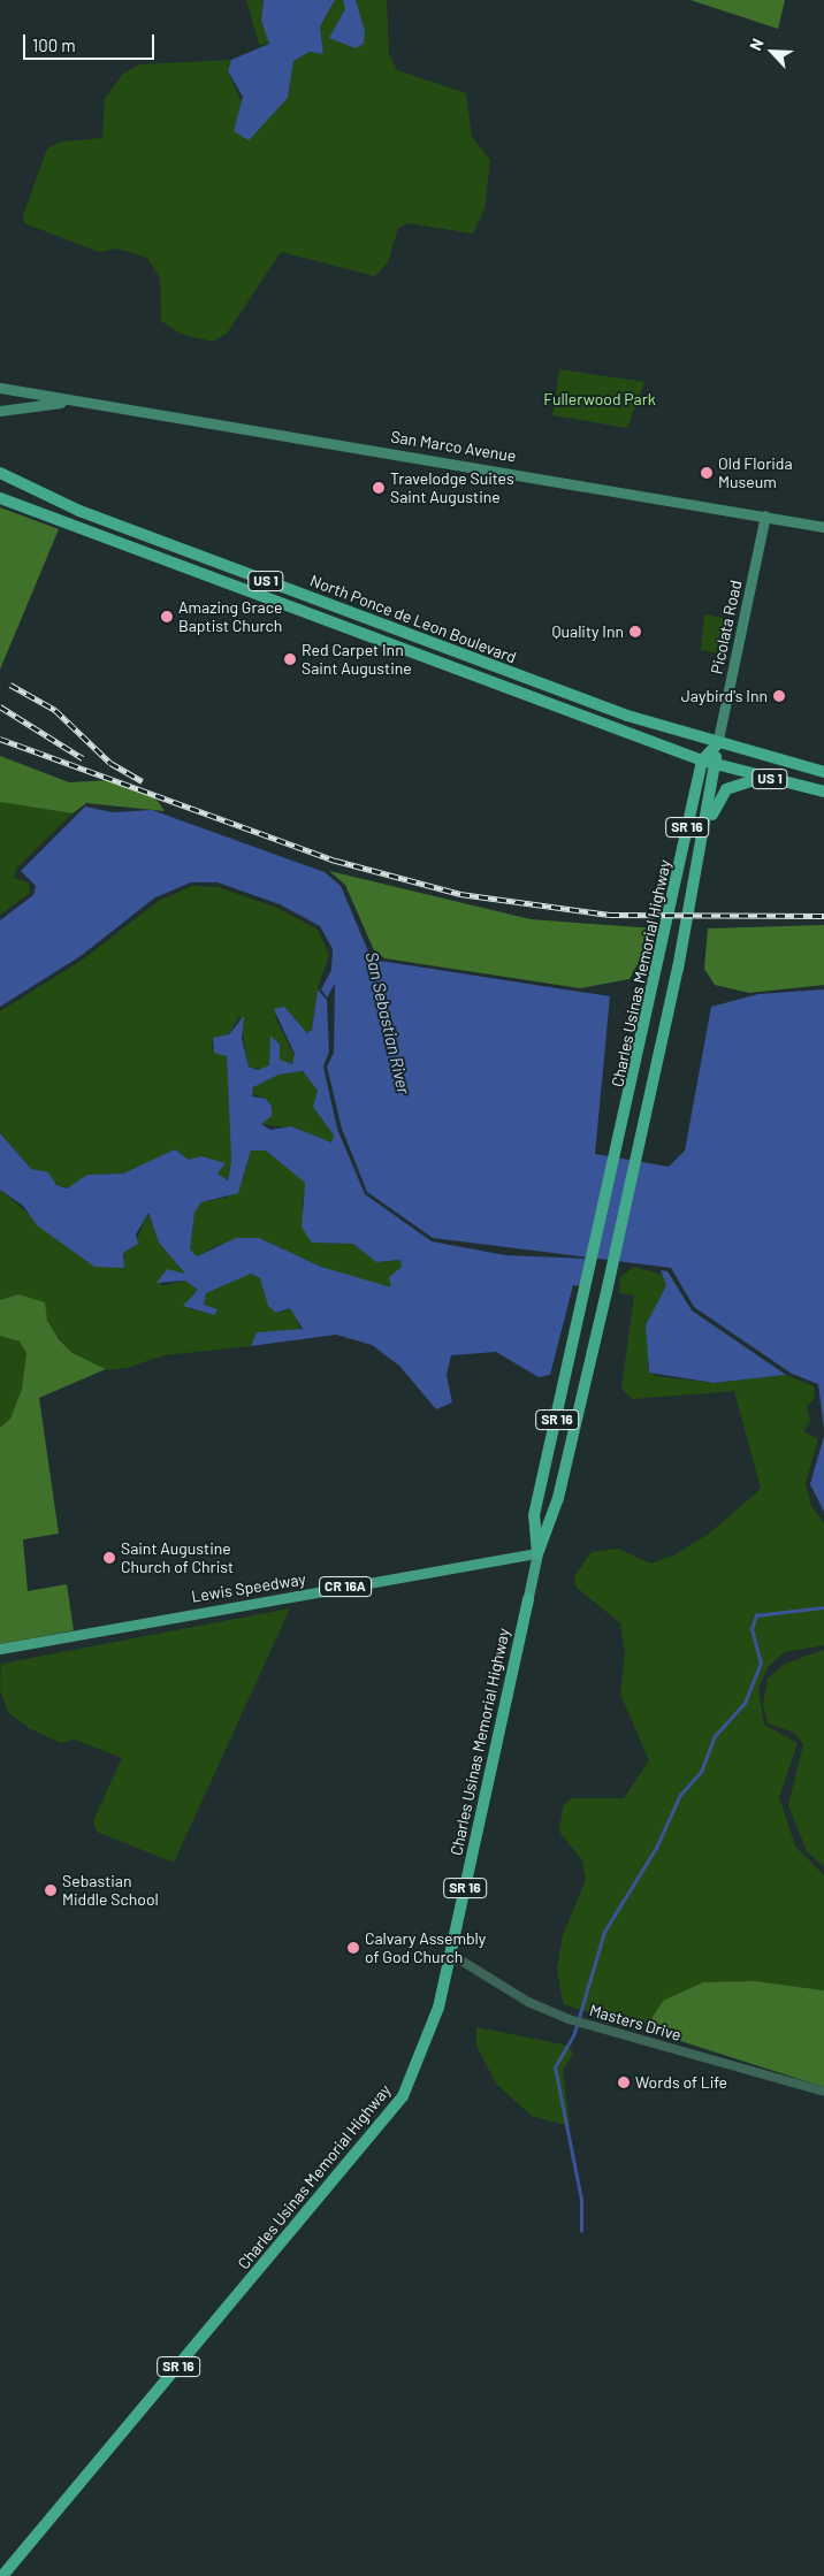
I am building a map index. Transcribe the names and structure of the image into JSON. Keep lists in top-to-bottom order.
{
  "streets": {
    "highway": [
      "US 1",
      "North Ponce de Leon Boulevard",
      "SR 16",
      "Charles Usinas Memorial Highway"
    ],
    "main road": [
      "San Marco Avenue",
      "Picolata Road",
      "CR 16A",
      "Lewis Speedway"
    ],
    "street": ["Masters Drive"]
  },
  "crossings": [
    ["San Marco Avenue", "Picolata Road"],
    ["North Ponce de Leon Boulevard", "Picolata Road"],
    ["North Ponce de Leon Boulevard", "Charles Usinas Memorial Highway"],
    ["Picolata Road", "Charles Usinas Memorial Highway"],
    ["Charles Usinas Memorial Highway", "Lewis Speedway"],
    ["Charles Usinas Memorial Highway", "Masters Drive"]
  ],
  "water": ["San Sebastian River"],
  "parks": ["Fullerwood Park"],
  "places": [
    "Old Florida Museum",
    "Travelodge Suites Saint Augustine",
    "Amazing Grace Baptist Church",
    "Quality Inn",
    "Red Carpet Inn Saint Augustine",
    "Jaybird's Inn",
    "Saint Augustine Church of Christ",
    "Sebastian Middle School",
    "Calvary Assembly of God Church",
    "Words of Life"
  ],
  "scale_bar": "100 m",
  "north": "top left"
}
